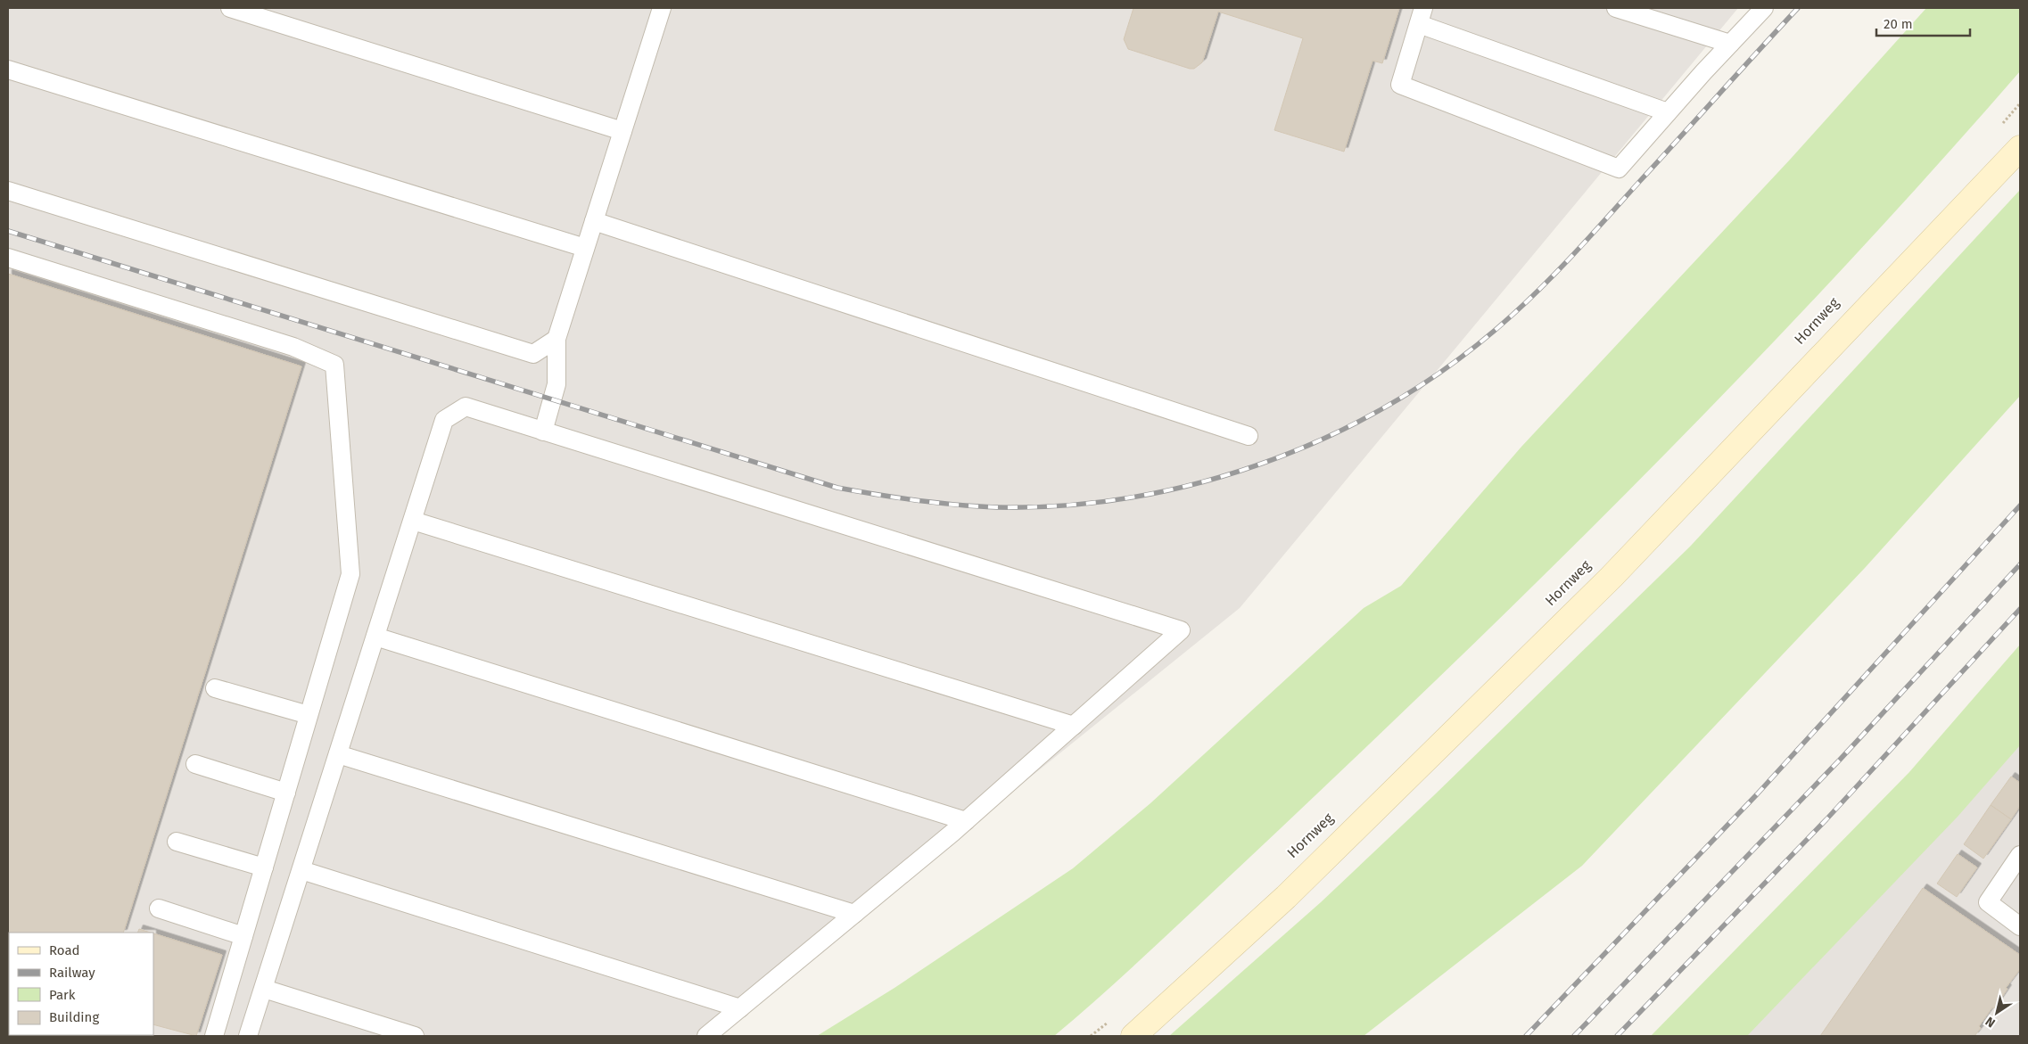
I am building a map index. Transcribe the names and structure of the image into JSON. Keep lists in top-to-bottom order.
{
  "streets": {
    "street": ["Hornweg"]
  },
  "legend": [
    "Road",
    "Railway",
    "Park",
    "Building"
  ],
  "scale_bar": "20 m",
  "north": "bottom left"
}
